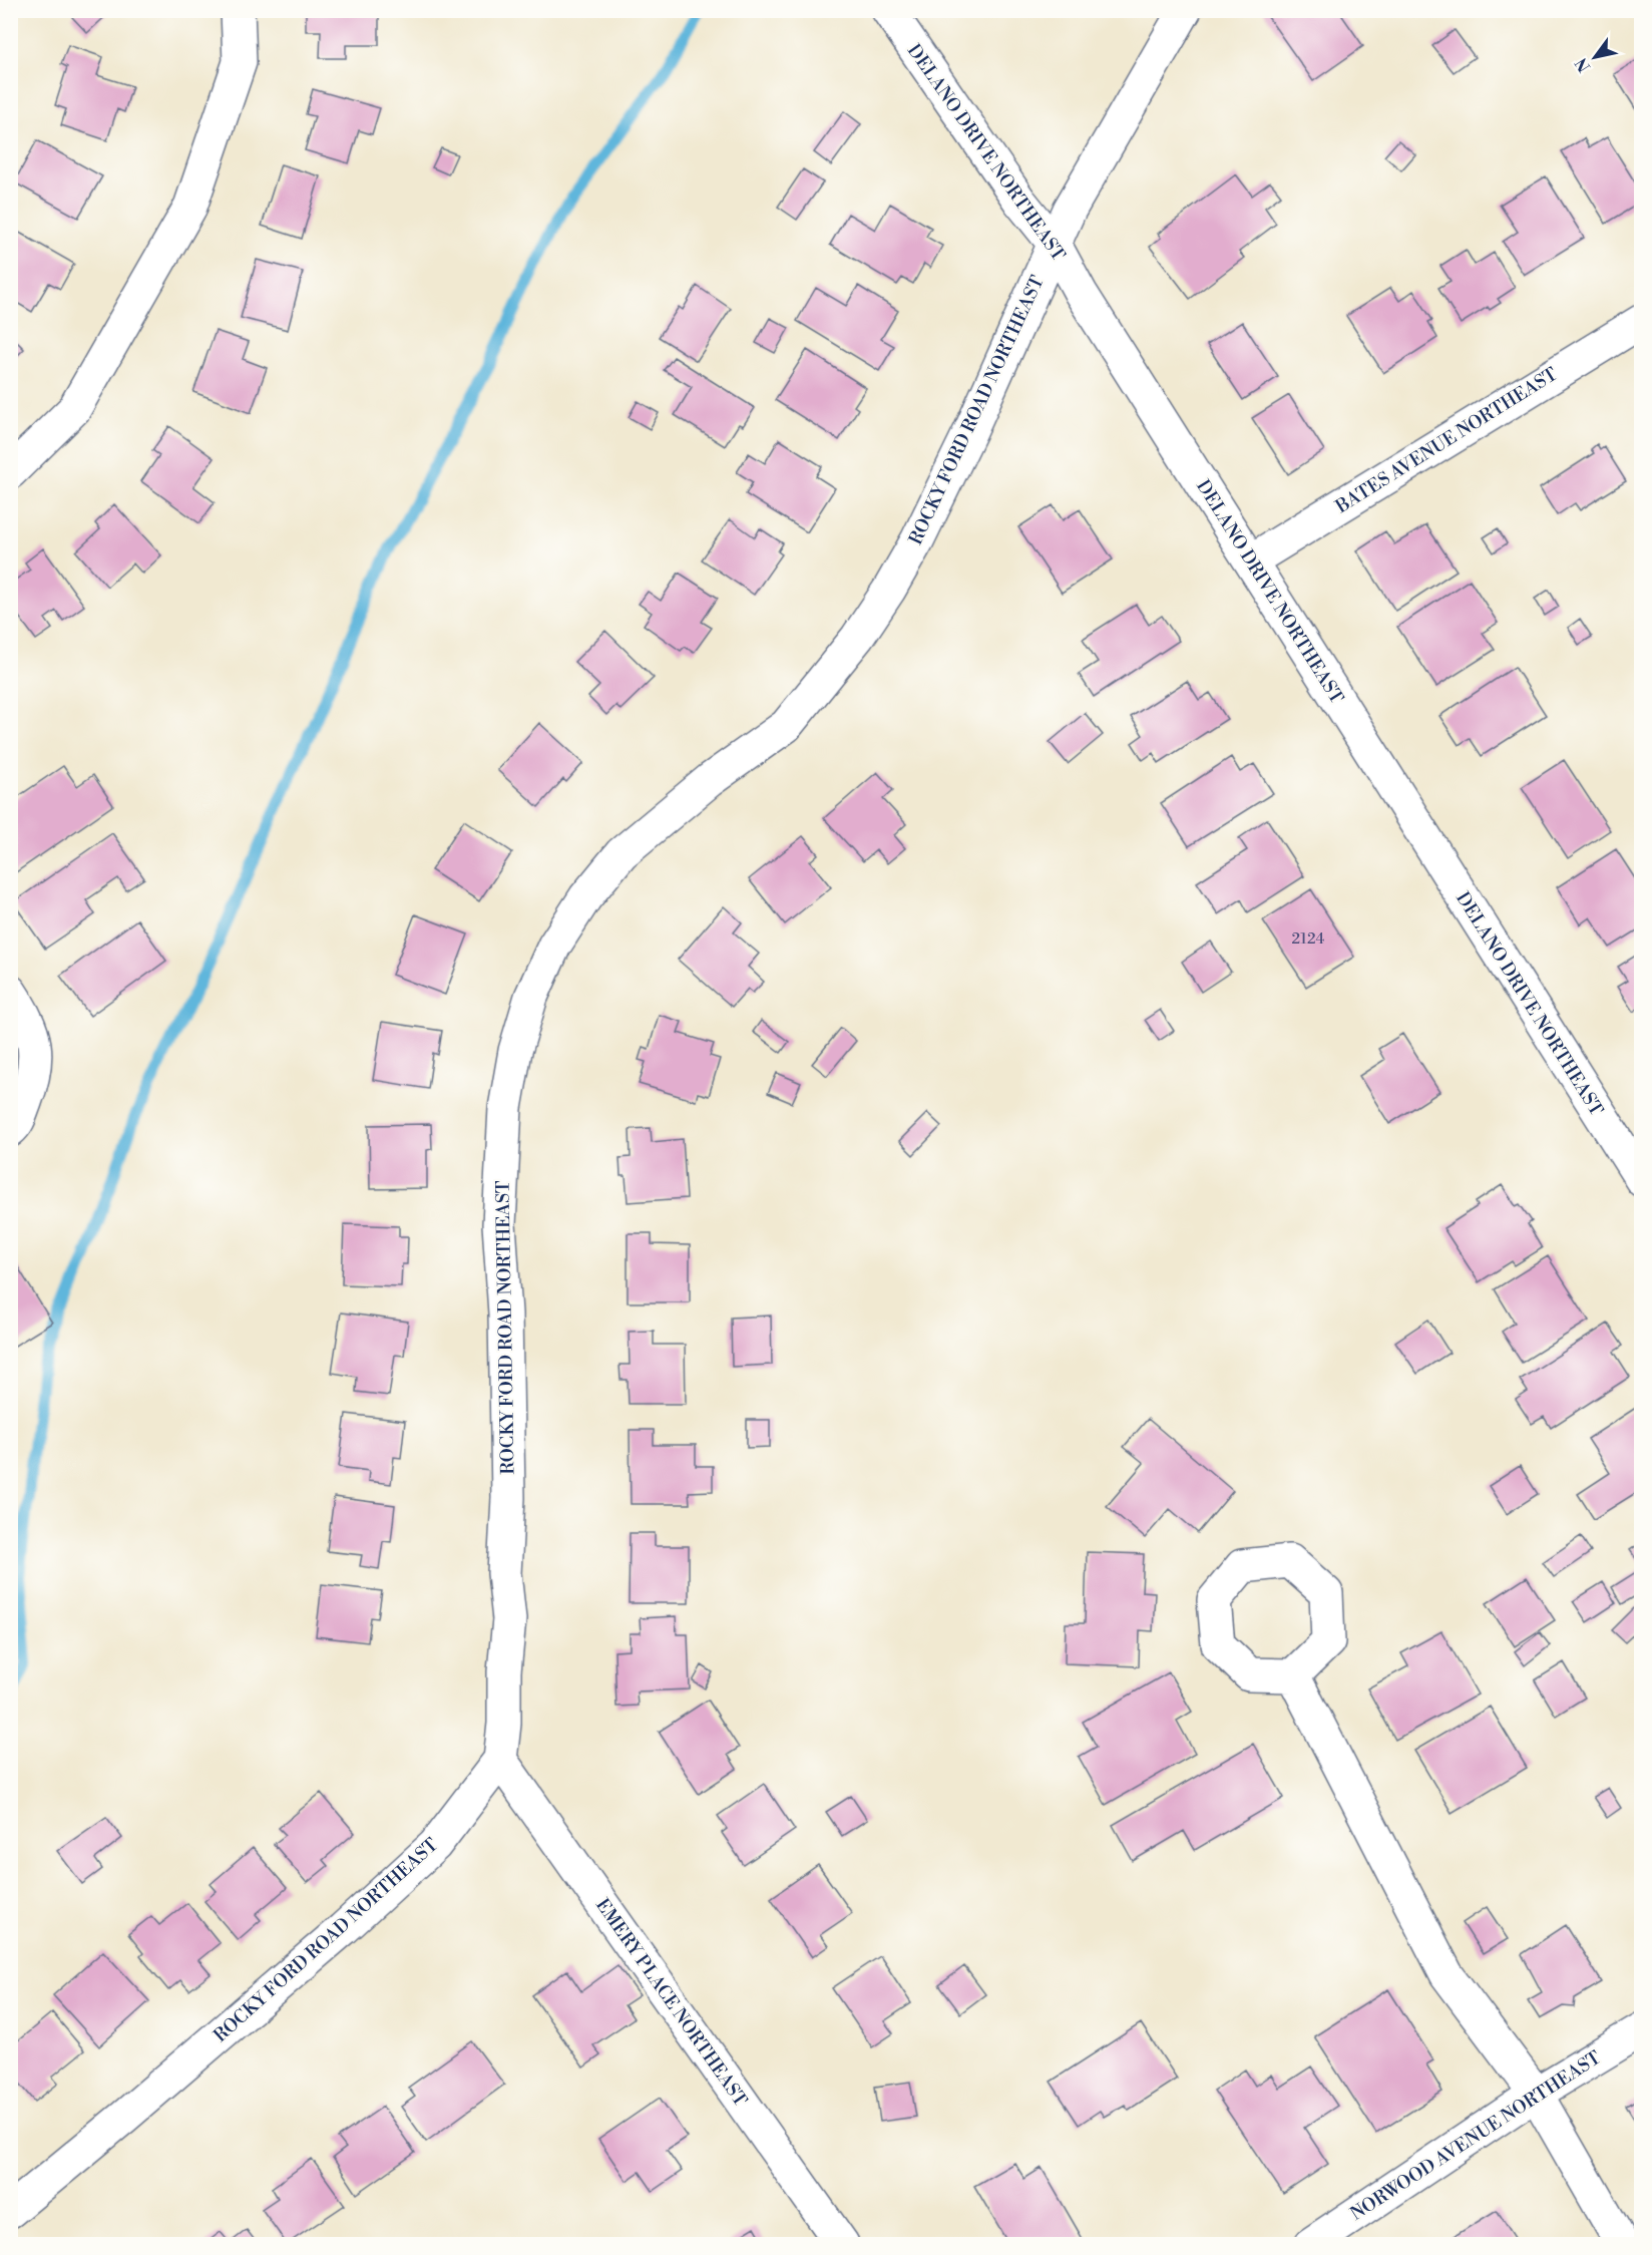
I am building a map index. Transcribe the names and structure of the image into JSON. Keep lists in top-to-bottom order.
{
  "streets": {
    "street": [
      "DELANO DRIVE NORTHEAST",
      "ROCKY FORD ROAD NORTHEAST",
      "BATES AVENUE NORTHEAST",
      "EMERY PLACE NORTHEAST",
      "NORWOOD AVENUE NORTHEAST"
    ]
  },
  "crossings": [
    ["DELANO DRIVE NORTHEAST", "ROCKY FORD ROAD NORTHEAST"],
    ["DELANO DRIVE NORTHEAST", "BATES AVENUE NORTHEAST"],
    ["ROCKY FORD ROAD NORTHEAST", "EMERY PLACE NORTHEAST"]
  ],
  "house_numbers": ["2124"],
  "north": "bottom left"
}
